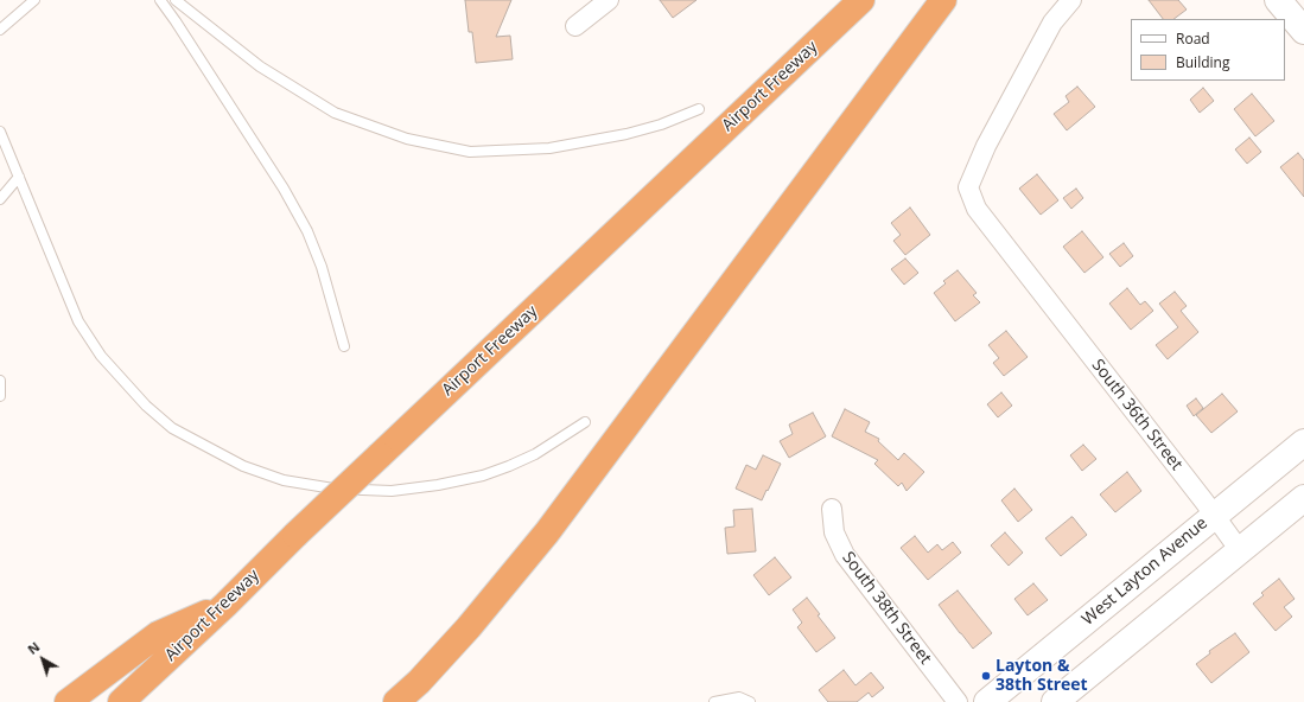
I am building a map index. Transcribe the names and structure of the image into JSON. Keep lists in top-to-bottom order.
{
  "streets": {
    "highway": ["Airport Freeway"],
    "main road": ["West Layton Avenue"],
    "street": ["South 36th Street", "South 38th Street"]
  },
  "crossings": [
    ["South 36th Street", "West Layton Avenue"]
  ],
  "places": ["Layton & 38th Street"],
  "legend": ["Road", "Building"],
  "north": "top left"
}
